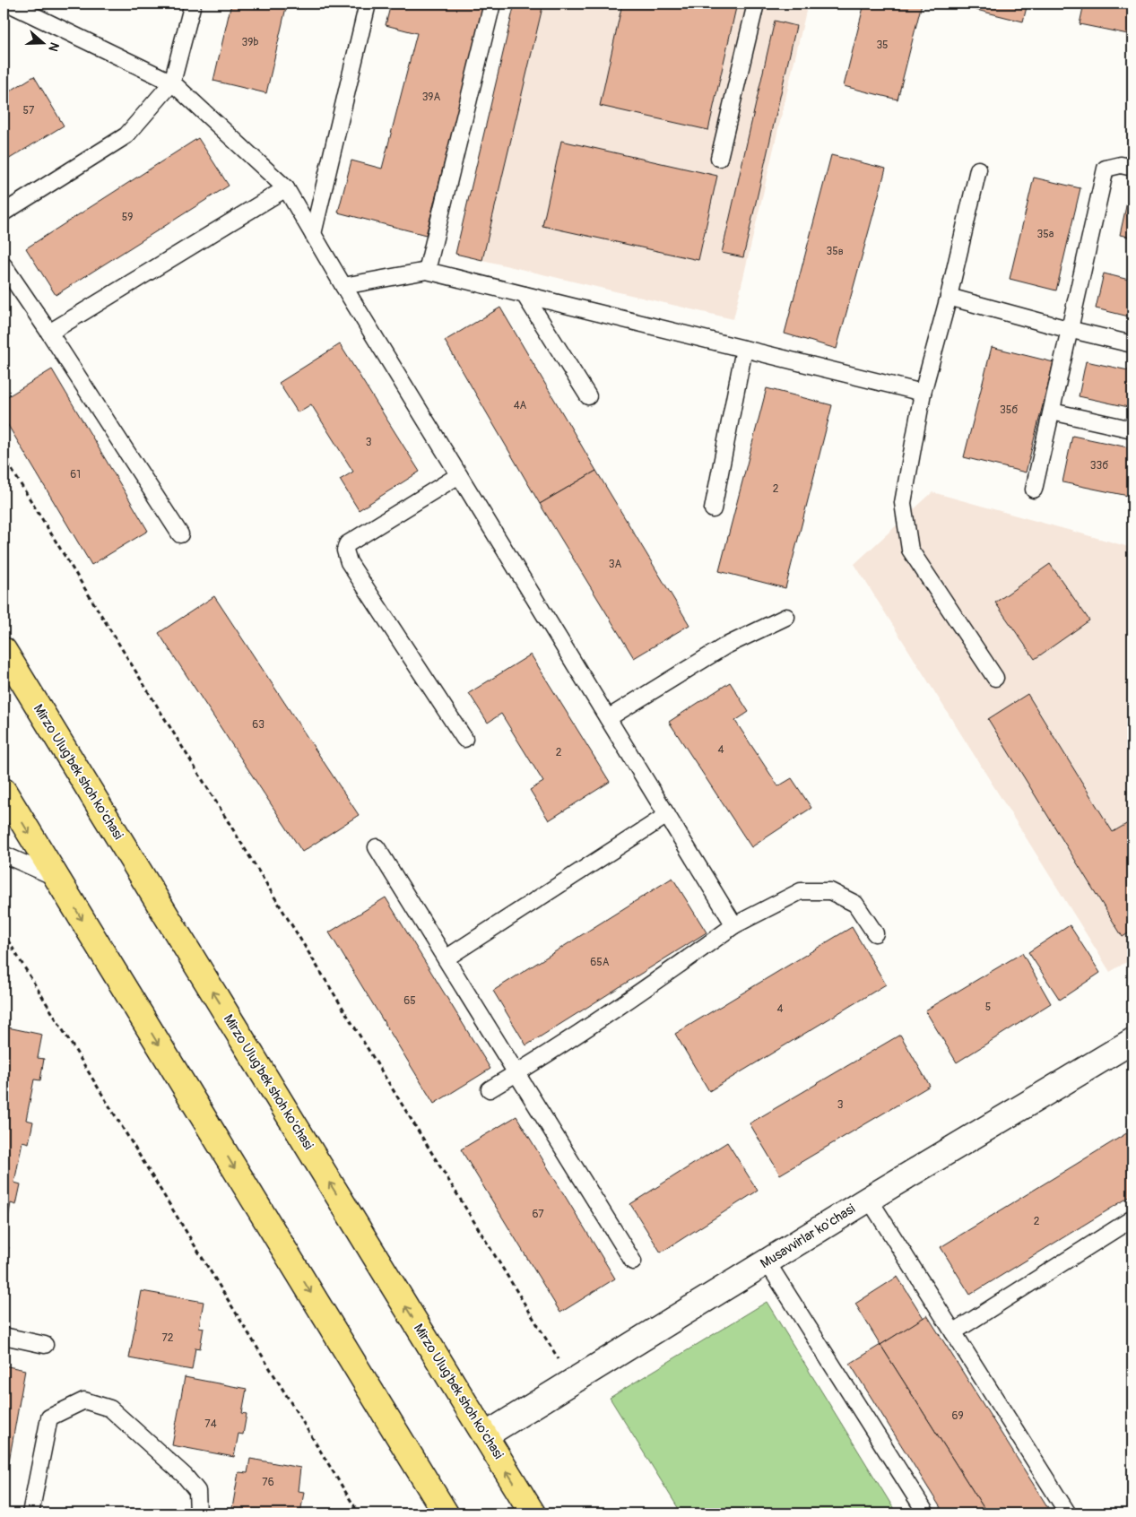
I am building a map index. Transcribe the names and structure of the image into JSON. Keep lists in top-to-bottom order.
{
  "streets": {
    "main road": ["Mirzo Ulug'bek shoh ko'chasi"],
    "street": ["Musavvirlar ko'chasi"]
  },
  "crossings": [
    ["Mirzo Ulug'bek shoh ko'chasi", "Musavvirlar ko'chasi"]
  ],
  "house_numbers": [
    "39b",
    "35",
    "39A",
    "57",
    "59",
    "35a",
    "35в",
    "4А",
    "35б",
    "3",
    "33б",
    "61",
    "2",
    "3А",
    "63",
    "4",
    "2",
    "65А",
    "65",
    "5",
    "4",
    "3",
    "67",
    "2",
    "72",
    "69",
    "74",
    "76"
  ],
  "north": "right"
}
